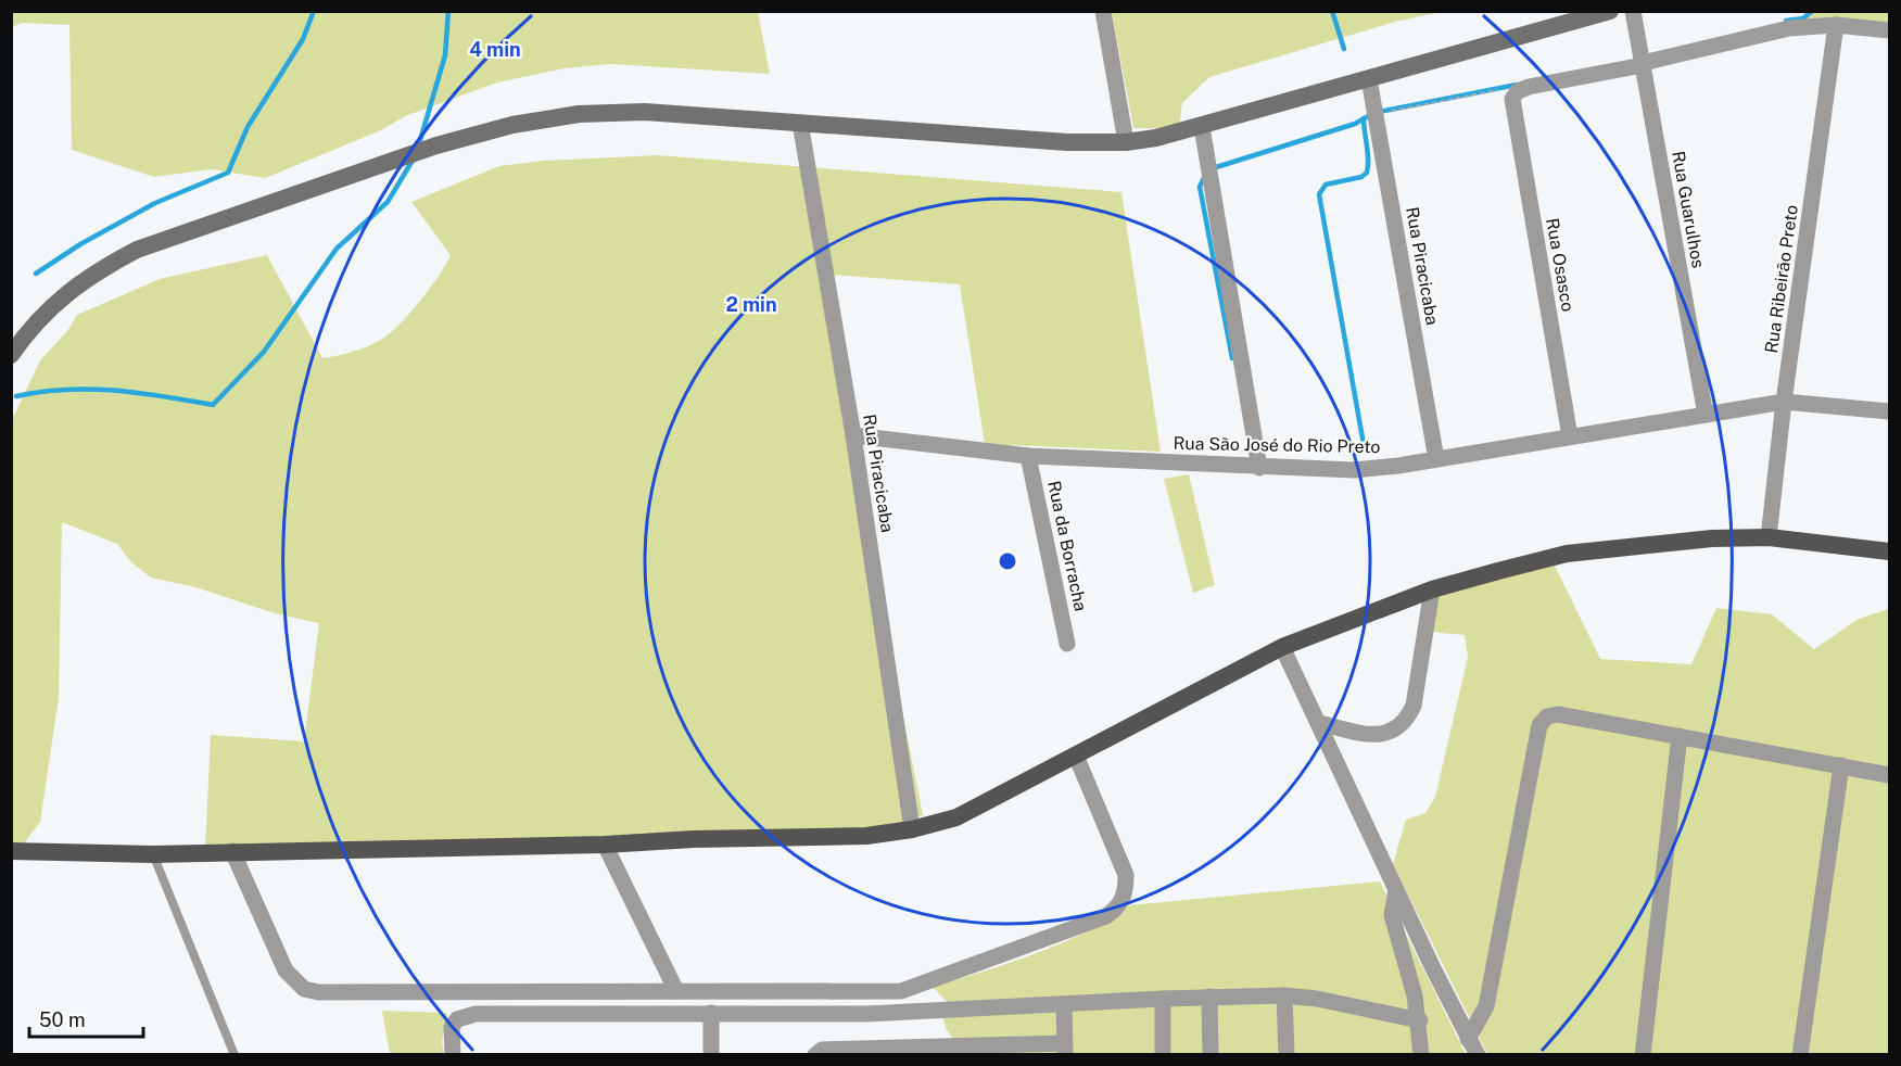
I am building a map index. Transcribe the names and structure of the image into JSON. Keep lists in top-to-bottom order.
{
  "streets": {
    "street": [
      "Rua Guarulhos",
      "Rua Osasco",
      "Rua Piracicaba",
      "Rua Ribeirão Preto",
      "Rua São José do Rio Preto",
      "Rua da Borracha"
    ]
  },
  "crossings": [
    ["Rua Guarulhos", "Rua Osasco"],
    ["Rua Guarulhos", "Rua São José do Rio Preto"],
    ["Rua Osasco", "Rua São José do Rio Preto"],
    ["Rua Piracicaba", "Rua São José do Rio Preto"],
    ["Rua Ribeirão Preto", "Rua São José do Rio Preto"],
    ["Rua São José do Rio Preto", "Rua da Borracha"]
  ],
  "scale_bar": "50 m",
  "rings": ["4 min", "2 min"]
}
